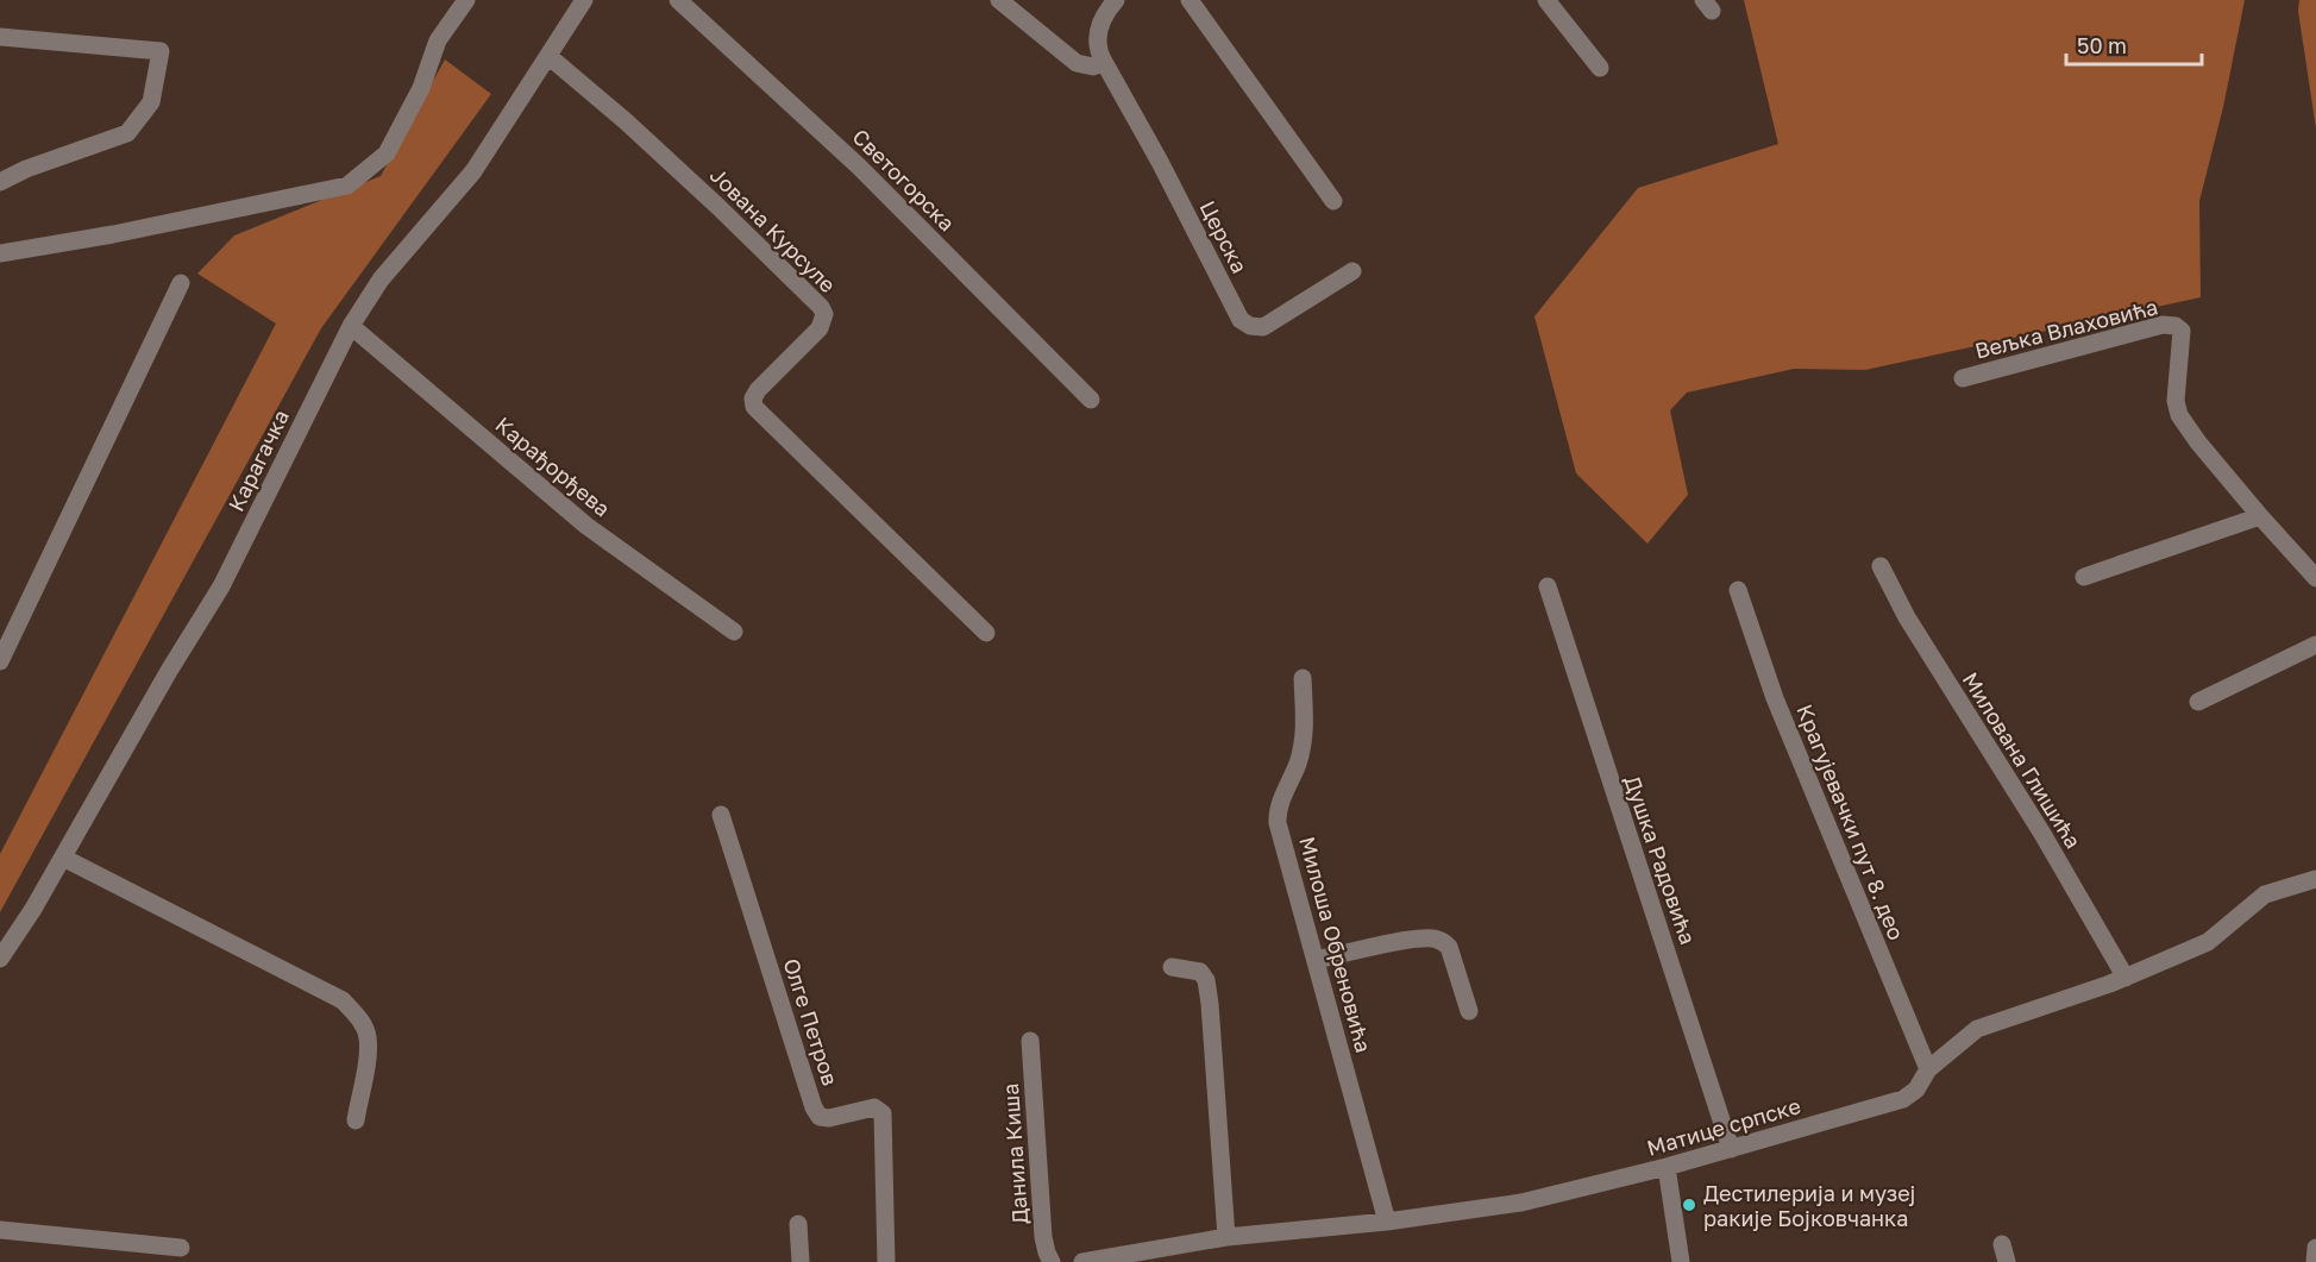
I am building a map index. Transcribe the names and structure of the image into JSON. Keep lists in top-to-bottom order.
{
  "streets": {
    "street": [
      "Светогорска",
      "Јована Курсуле",
      "Церска",
      "Вељка Влаховића",
      "Карагачка",
      "Карађорђева",
      "Милована Глишића",
      "Крагујевачки пут 8. део",
      "Душка Радовића",
      "Милоша Обреновића",
      "Олге Петров",
      "Матице српске",
      "Данила Киша"
    ]
  },
  "crossings": [
    ["Јована Курсуле", "Карагачка"],
    ["Карагачка", "Карађорђева"],
    ["Милована Глишића", "Матице српске"],
    ["Крагујевачки пут 8. део", "Матице српске"],
    ["Душка Радовића", "Матице српске"],
    ["Милоша Обреновића", "Матице српске"]
  ],
  "places": ["Дестилерија и музеј ракије Бојковчанка"],
  "scale_bar": "50 m"
}
